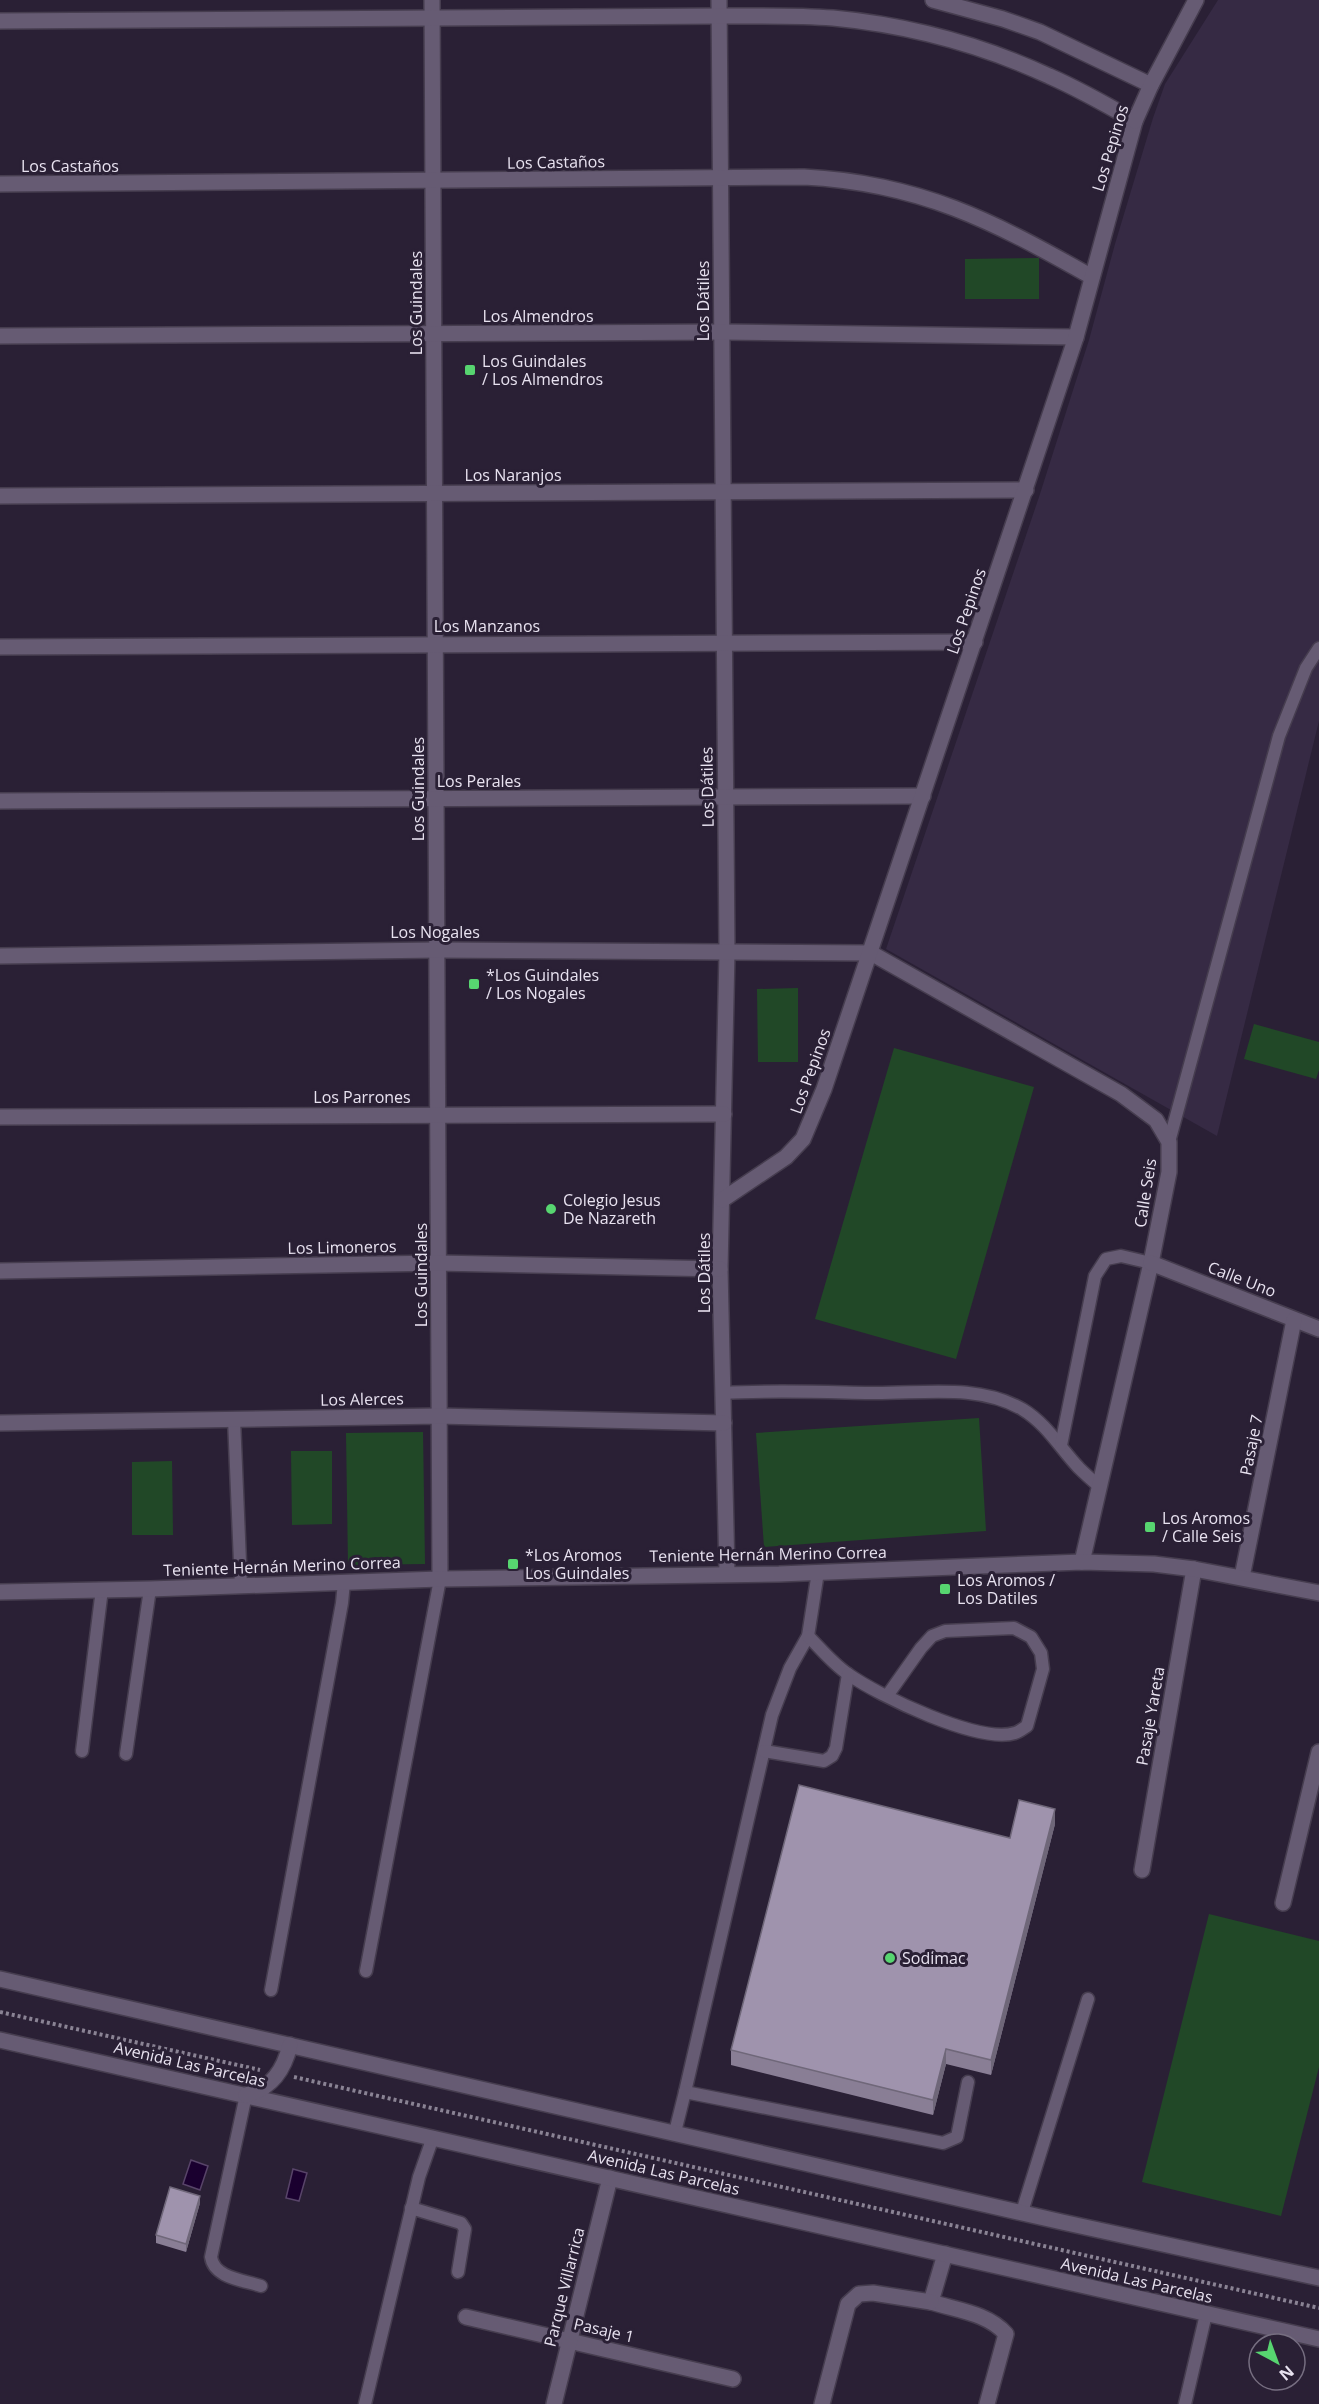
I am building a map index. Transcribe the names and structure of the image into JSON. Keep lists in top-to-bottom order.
{
  "streets": {
    "street": [
      "Los Pepinos",
      "Los Castaños",
      "Los Dátiles",
      "Los Guindales",
      "Los Almendros",
      "Los Naranjos",
      "Los Manzanos",
      "Los Perales",
      "Los Nogales",
      "Los Parrones",
      "Calle Seis",
      "Los Limoneros",
      "Calle Uno",
      "Los Alerces",
      "Pasaje 7",
      "Teniente Hernán Merino Correa",
      "Pasaje Yareta",
      "Avenida Las Parcelas",
      "Parque Villarrica",
      "Pasaje 1"
    ]
  },
  "crossings": [
    ["Los Pepinos", "Los Castaños"],
    ["Los Pepinos", "Los Dátiles"],
    ["Los Pepinos", "Los Almendros"],
    ["Los Pepinos", "Los Naranjos"],
    ["Los Pepinos", "Los Manzanos"],
    ["Los Pepinos", "Los Perales"],
    ["Los Pepinos", "Los Nogales"],
    ["Los Pepinos", "Calle Seis"],
    ["Los Castaños", "Los Dátiles"],
    ["Los Castaños", "Los Guindales"],
    ["Los Dátiles", "Los Almendros"],
    ["Los Dátiles", "Los Naranjos"],
    ["Los Dátiles", "Los Manzanos"],
    ["Los Dátiles", "Los Perales"],
    ["Los Dátiles", "Los Nogales"],
    ["Los Dátiles", "Los Parrones"],
    ["Los Dátiles", "Los Limoneros"],
    ["Los Dátiles", "Los Alerces"],
    ["Los Dátiles", "Teniente Hernán Merino Correa"],
    ["Los Guindales", "Los Almendros"],
    ["Los Guindales", "Los Naranjos"],
    ["Los Guindales", "Los Manzanos"],
    ["Los Guindales", "Los Perales"],
    ["Los Guindales", "Los Nogales"],
    ["Los Guindales", "Los Parrones"],
    ["Los Guindales", "Los Limoneros"],
    ["Los Guindales", "Los Alerces"],
    ["Los Guindales", "Teniente Hernán Merino Correa"],
    ["Los Nogales", "Calle Seis"],
    ["Calle Seis", "Calle Uno"],
    ["Calle Seis", "Teniente Hernán Merino Correa"],
    ["Calle Uno", "Pasaje 7"],
    ["Pasaje 7", "Teniente Hernán Merino Correa"],
    ["Teniente Hernán Merino Correa", "Pasaje Yareta"],
    ["Avenida Las Parcelas", "Parque Villarrica"],
    ["Parque Villarrica", "Pasaje 1"]
  ],
  "places": {
    "transit": [
      "Los Guindales / Los Almendros",
      "*Los Guindales / Los Nogales",
      "Los Aromos / Calle Seis",
      "*Los Aromos Los Guindales",
      "Los Aromos / Los Datiles"
    ],
    "other": ["Colegio Jesus De Nazareth", "Sodimac"]
  },
  "north": "bottom right"
}
